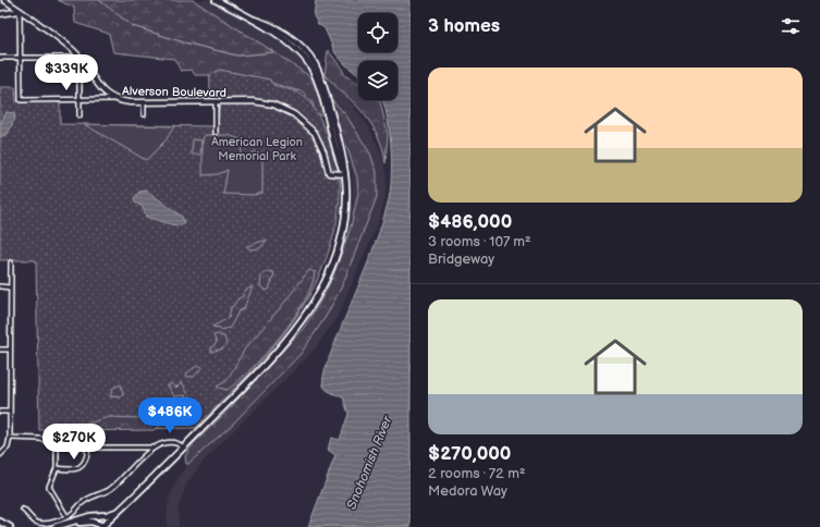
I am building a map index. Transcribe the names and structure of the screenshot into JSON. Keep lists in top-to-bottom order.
{
  "streets": {
    "main road": ["Alverson Boulevard"]
  },
  "water": ["Snohomish River"],
  "parks": ["American Legion Memorial Park"],
  "page": {
    "heading": "3 homes",
    "list": [
      {
        "name": "$486,000",
        "note": "3 rooms · 107 m² · Bridgeway"
      },
      {
        "name": "$270,000",
        "note": "2 rooms · 72 m² · Medora Way"
      }
    ],
    "price": ["$339K", "$486K", "$270K"]
  }
}
